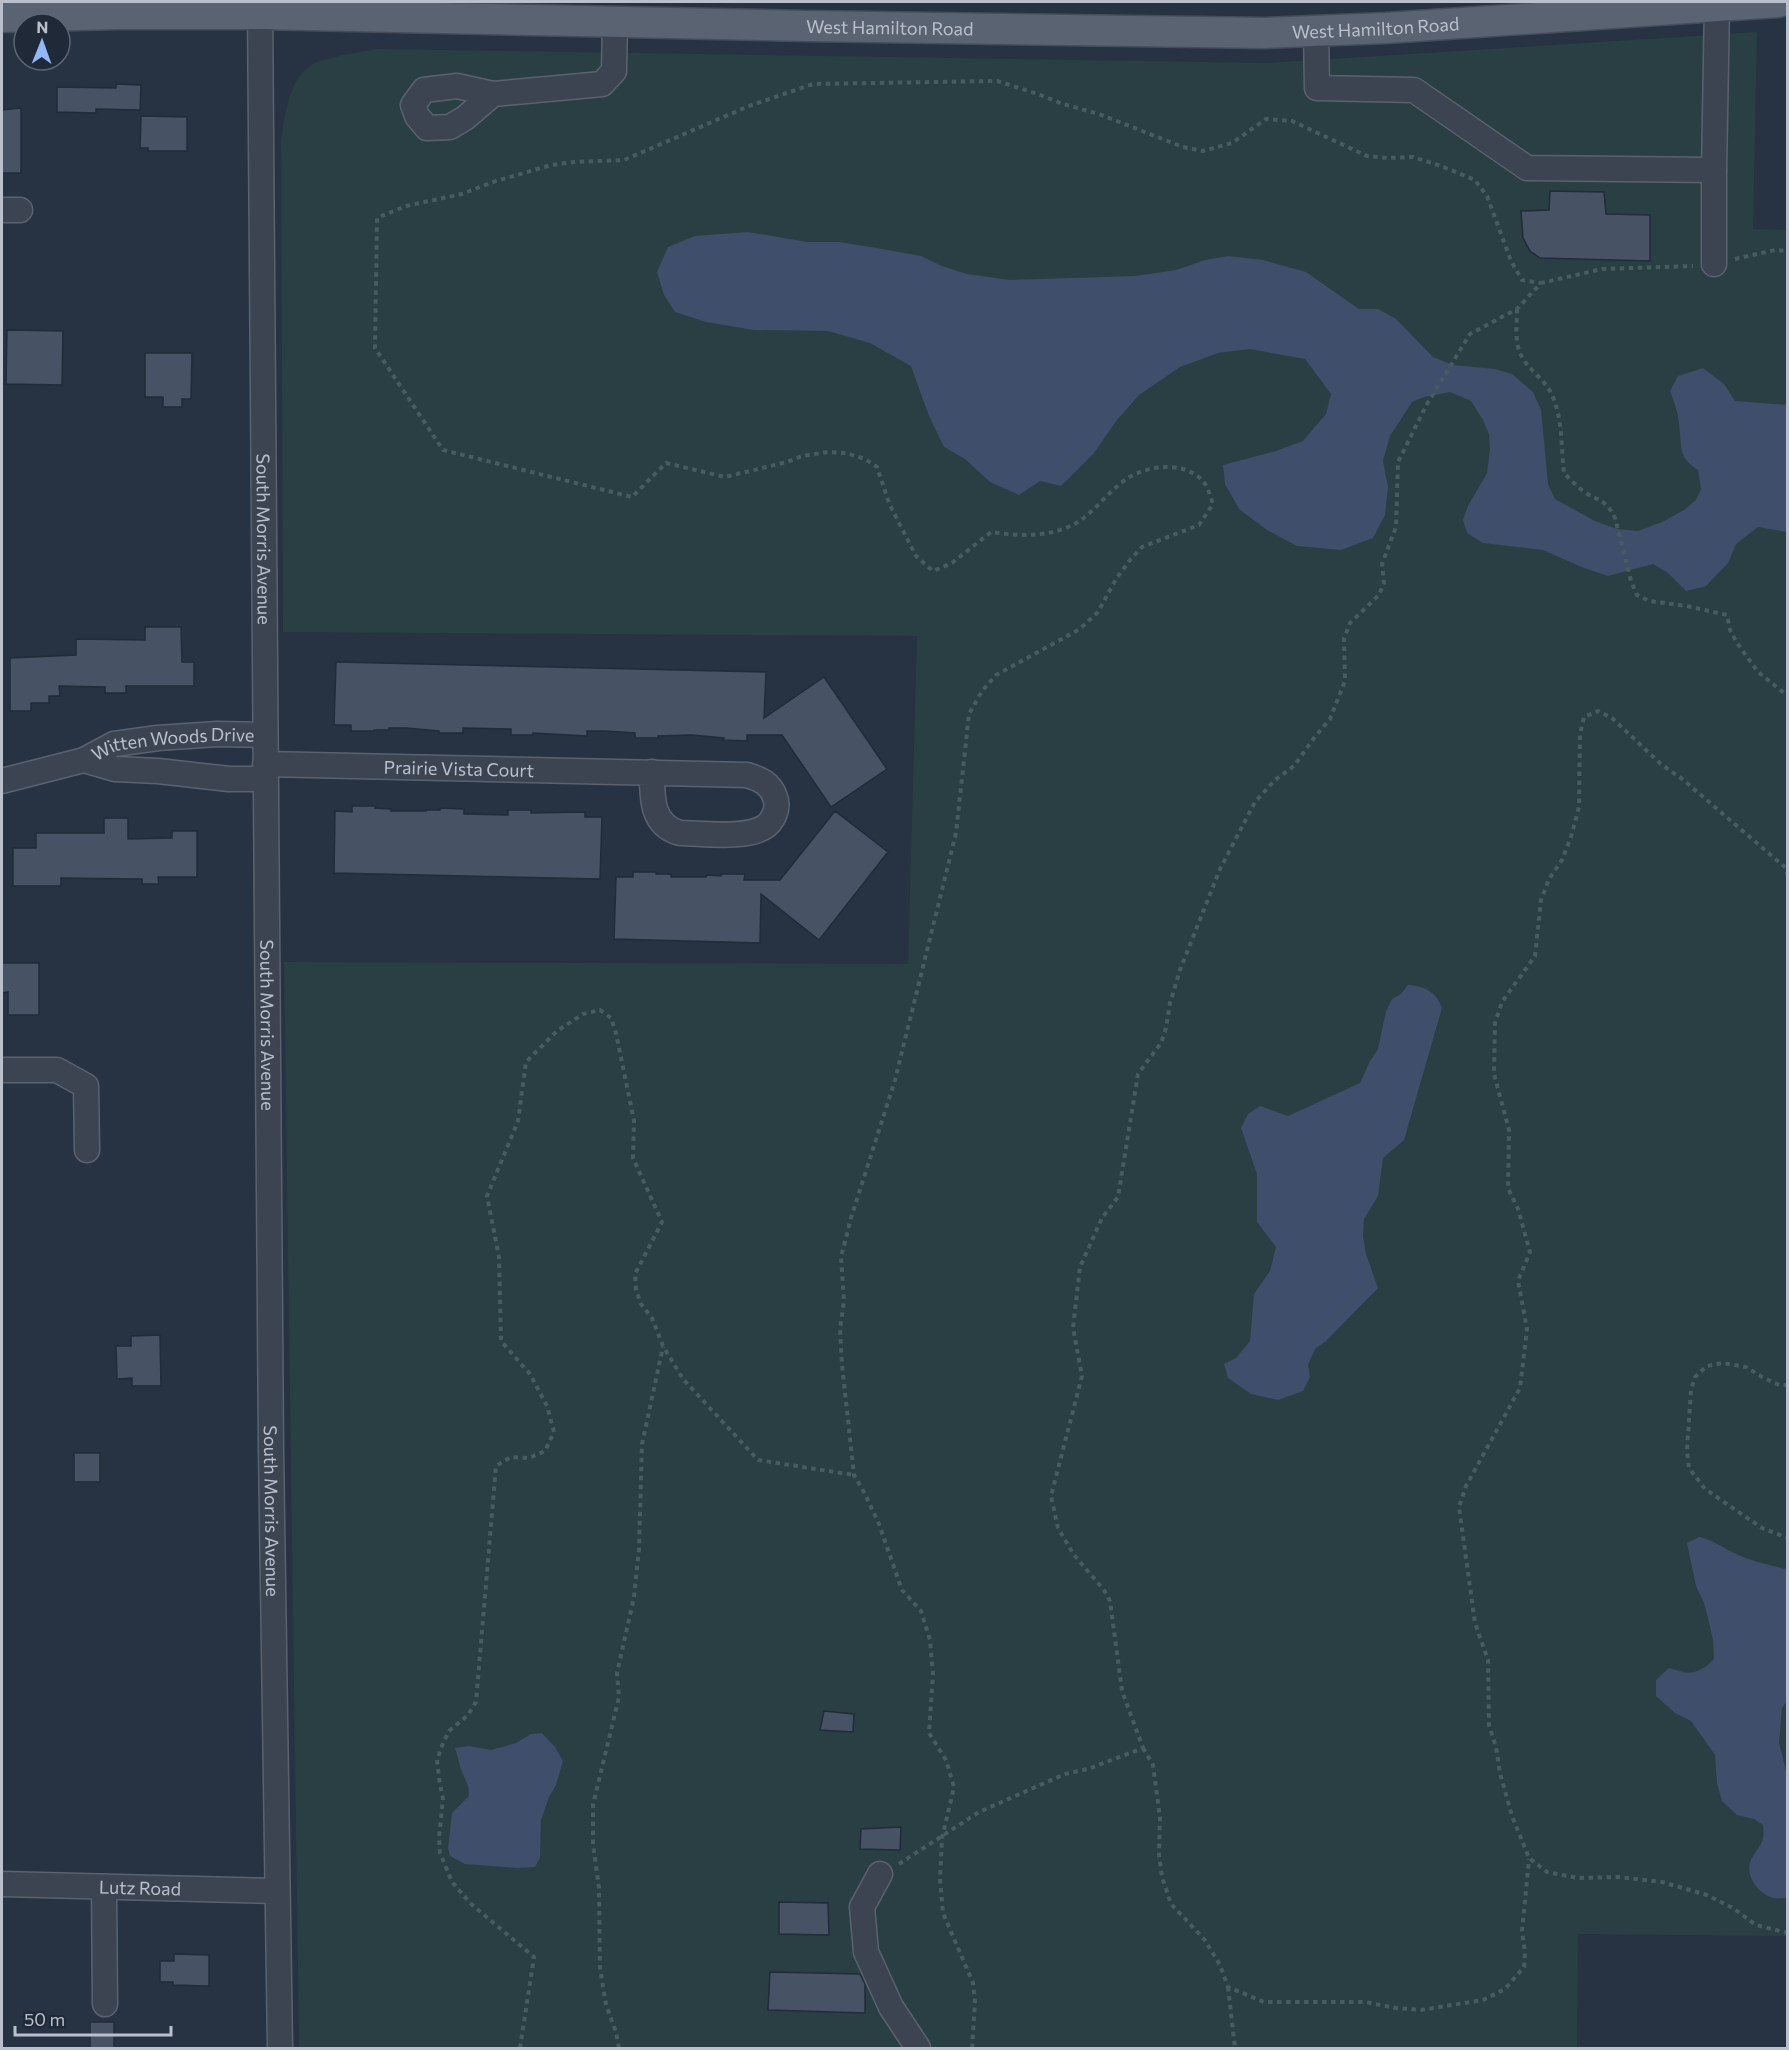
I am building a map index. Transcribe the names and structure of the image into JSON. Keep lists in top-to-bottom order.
{
  "streets": {
    "main road": ["West Hamilton Road"],
    "street": [
      "South Morris Avenue",
      "Witten Woods Drive",
      "Prairie Vista Court",
      "Lutz Road"
    ]
  },
  "crossings": [
    ["West Hamilton Road", "South Morris Avenue"],
    ["South Morris Avenue", "Witten Woods Drive"],
    ["South Morris Avenue", "Prairie Vista Court"],
    ["South Morris Avenue", "Lutz Road"],
    ["Witten Woods Drive", "Prairie Vista Court"]
  ],
  "scale_bar": "50 m",
  "north": "top"
}
